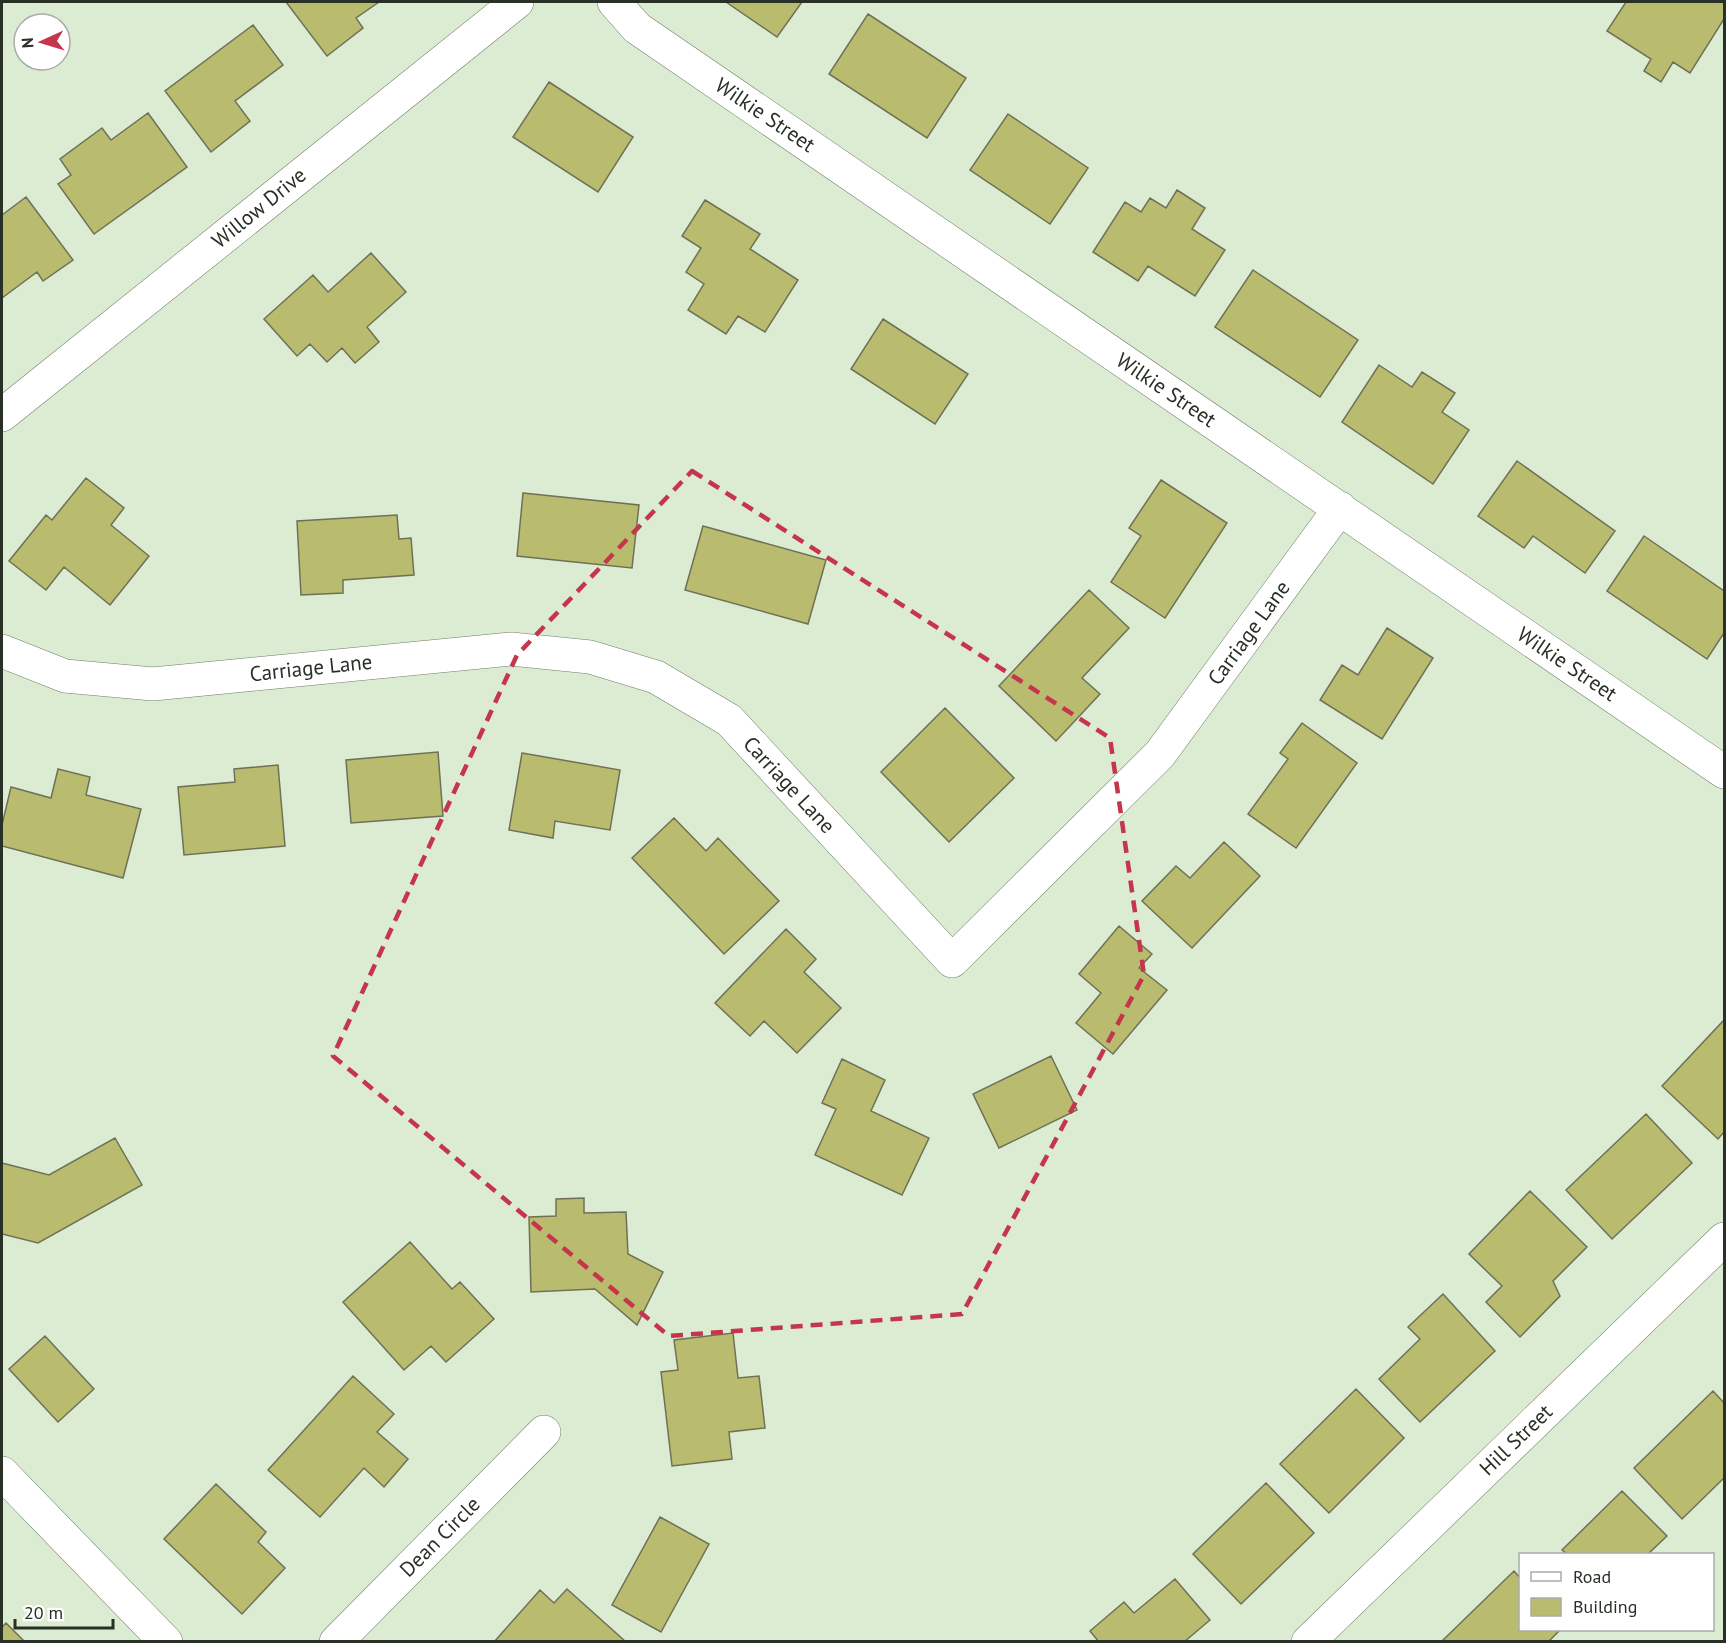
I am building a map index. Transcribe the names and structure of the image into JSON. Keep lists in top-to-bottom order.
{
  "streets": {
    "street": [
      "Wilkie Street",
      "Willow Drive",
      "Carriage Lane",
      "Hill Street",
      "Dean Circle"
    ]
  },
  "crossings": [
    ["Wilkie Street", "Carriage Lane"]
  ],
  "legend": ["Road", "Building"],
  "scale_bar": "20 m",
  "north": "left"
}
